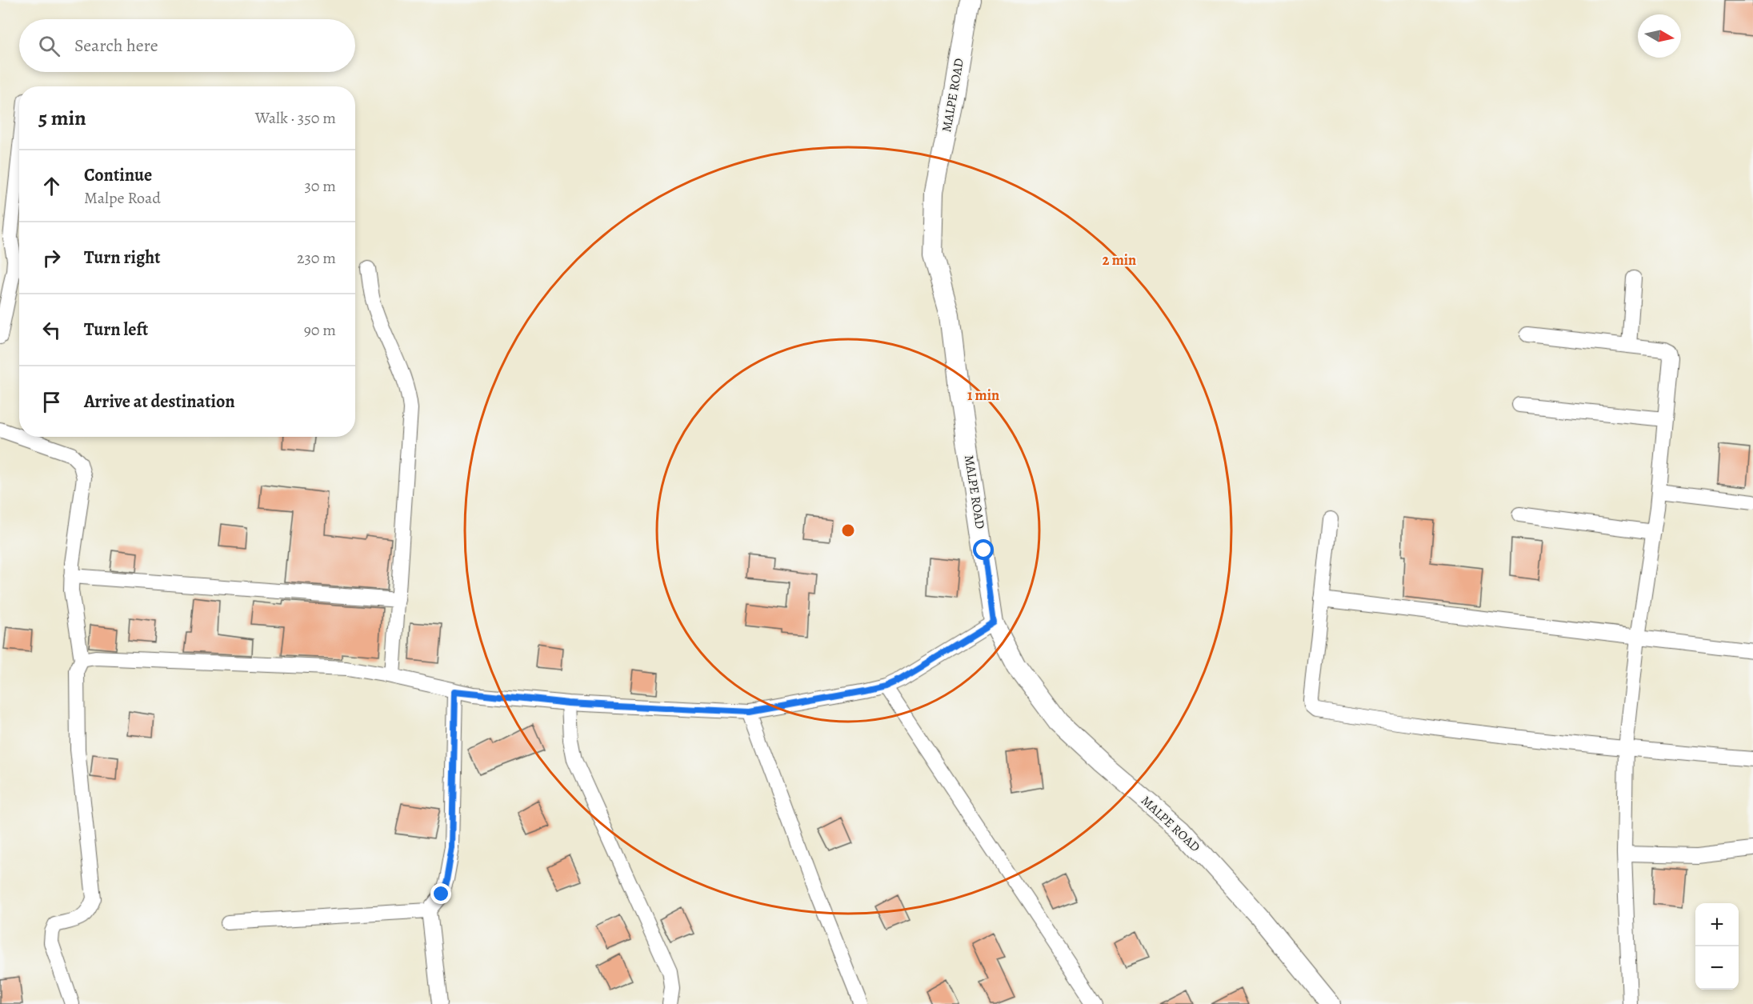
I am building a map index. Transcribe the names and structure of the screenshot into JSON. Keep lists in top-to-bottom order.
{
  "streets": {
    "street": ["MALPE ROAD"]
  },
  "north": "right",
  "page": {
    "search": "Search here",
    "heading": ["5 min", "Walk · 350 m"],
    "list": [
      ["Continue", "Malpe Road", "30 m"],
      ["Turn right", "230 m"],
      ["Turn left", "90 m"],
      "Arrive at destination"
    ],
    "map_buttons": ["+", "−"]
  },
  "rings": ["2 min", "1 min"]
}
